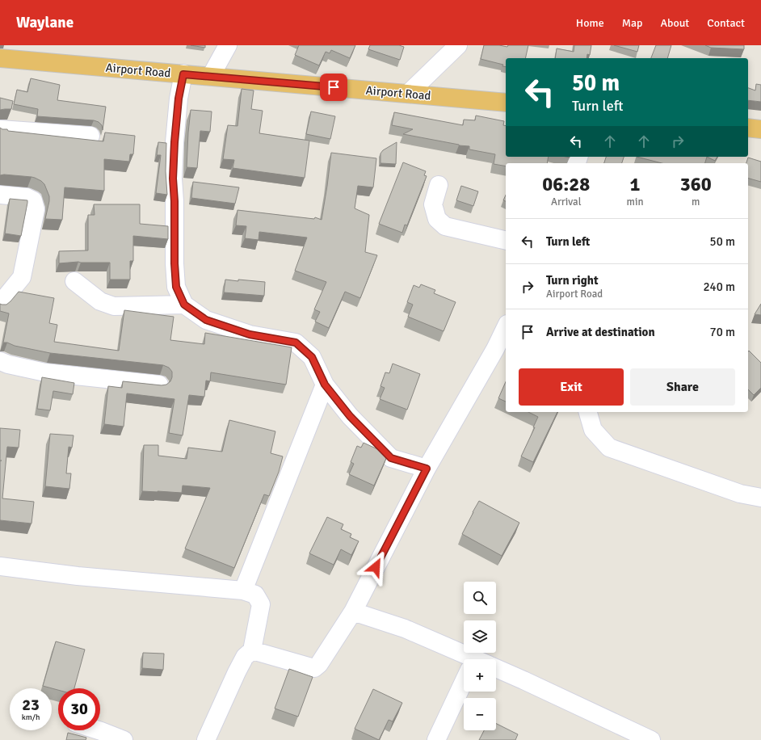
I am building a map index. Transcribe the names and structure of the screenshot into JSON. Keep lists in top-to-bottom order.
{
  "streets": {
    "highway": ["Airport Road"]
  },
  "page": {
    "header": "Waylane",
    "nav": [
      "Home",
      "Map",
      "About",
      "Contact"
    ],
    "turn": ["50 m", "Turn left"],
    "eta": [
      "06:28",
      "Arrival",
      "1",
      "min",
      "360",
      "m"
    ],
    "list": [
      {
        "name": "Turn left",
        "value": "50 m"
      },
      {
        "name": "Turn right",
        "note": "Airport Road",
        "value": "240 m"
      },
      {
        "name": "Arrive at destination",
        "value": "70 m"
      }
    ],
    "buttons": ["Exit", "Share"],
    "map_buttons": ["+", "−"],
    "speed": "23 km/h",
    "limit": "30"
  }
}
